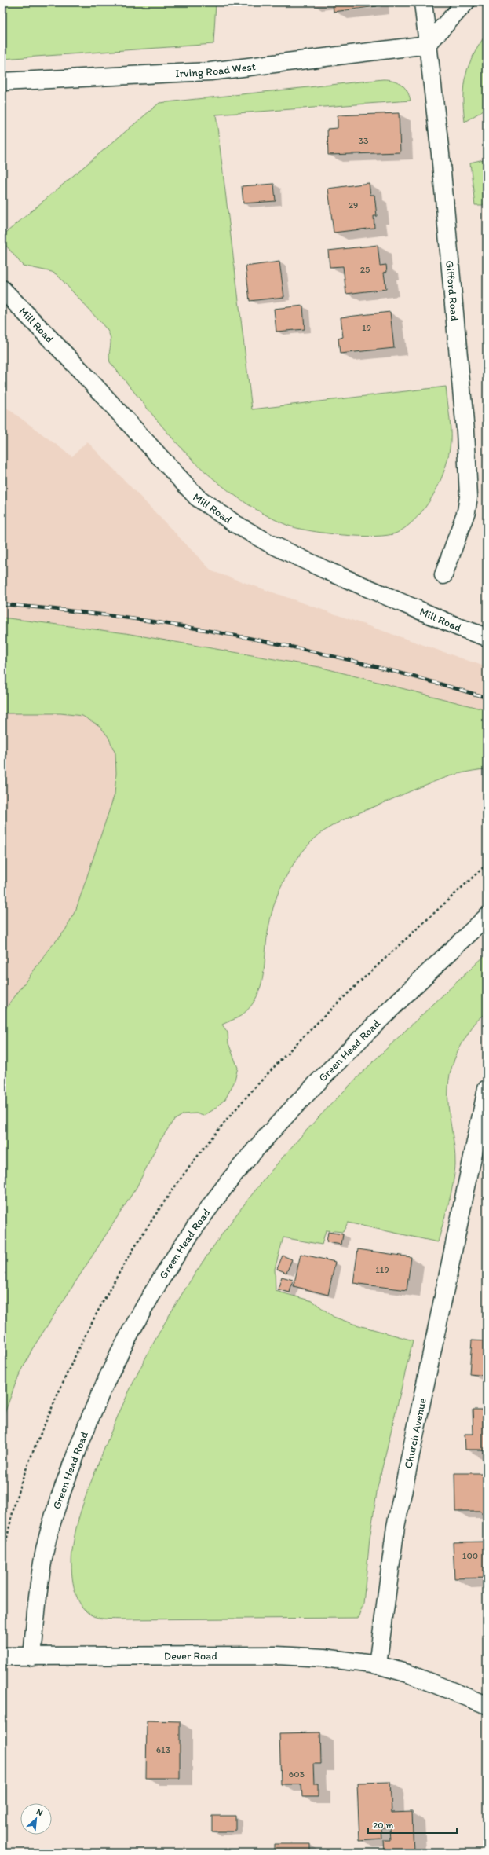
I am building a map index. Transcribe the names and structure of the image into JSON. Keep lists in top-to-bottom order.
{
  "streets": {
    "street": [
      "Irving Road West",
      "Gifford Road",
      "Mill Road",
      "Green Head Road",
      "Church Avenue",
      "Dever Road"
    ]
  },
  "crossings": [
    ["Irving Road West", "Gifford Road"],
    ["Green Head Road", "Dever Road"],
    ["Church Avenue", "Dever Road"]
  ],
  "house_numbers": [
    "33",
    "29",
    "25",
    "19",
    "119",
    "100",
    "613",
    "603"
  ],
  "scale_bar": "20 m",
  "north": "top right"
}
